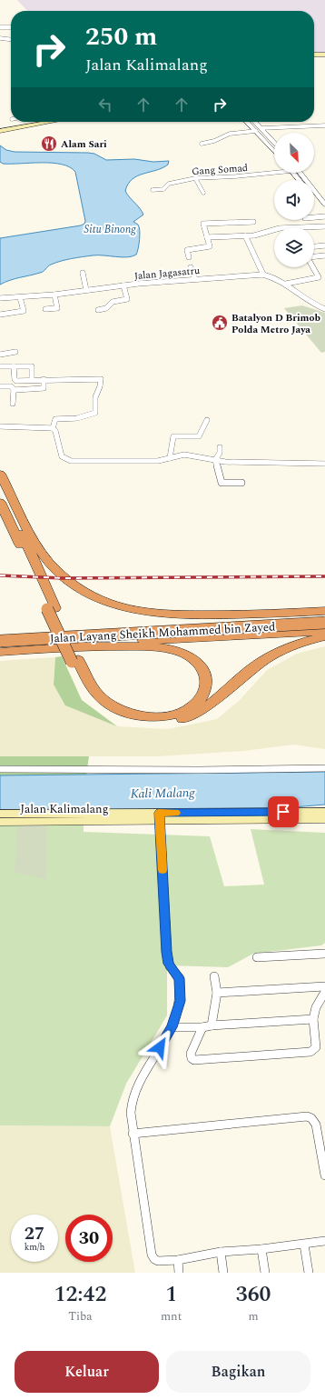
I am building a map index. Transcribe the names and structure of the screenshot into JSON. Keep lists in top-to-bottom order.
{
  "streets": {
    "highway": ["Jalan Layang Sheikh Mohammed bin Zayed"],
    "main road": ["Jalan Kalimalang"],
    "street": ["Gang Somad", "Jalan Jagasatru"]
  },
  "water": ["Situ Binong", "Kali Malang"],
  "places": {
    "restaurant": ["Alam Sari"],
    "public building": ["Batalyon D Brimob Polda Metro Jaya"]
  },
  "north": "bottom right",
  "page": {
    "turn": ["250 m", "Jalan Kalimalang"],
    "speed": "27 km/h",
    "limit": "30",
    "eta": [
      "12:42",
      "Tiba",
      "1",
      "mnt",
      "360",
      "m"
    ],
    "buttons": ["Keluar", "Bagikan"]
  }
}
